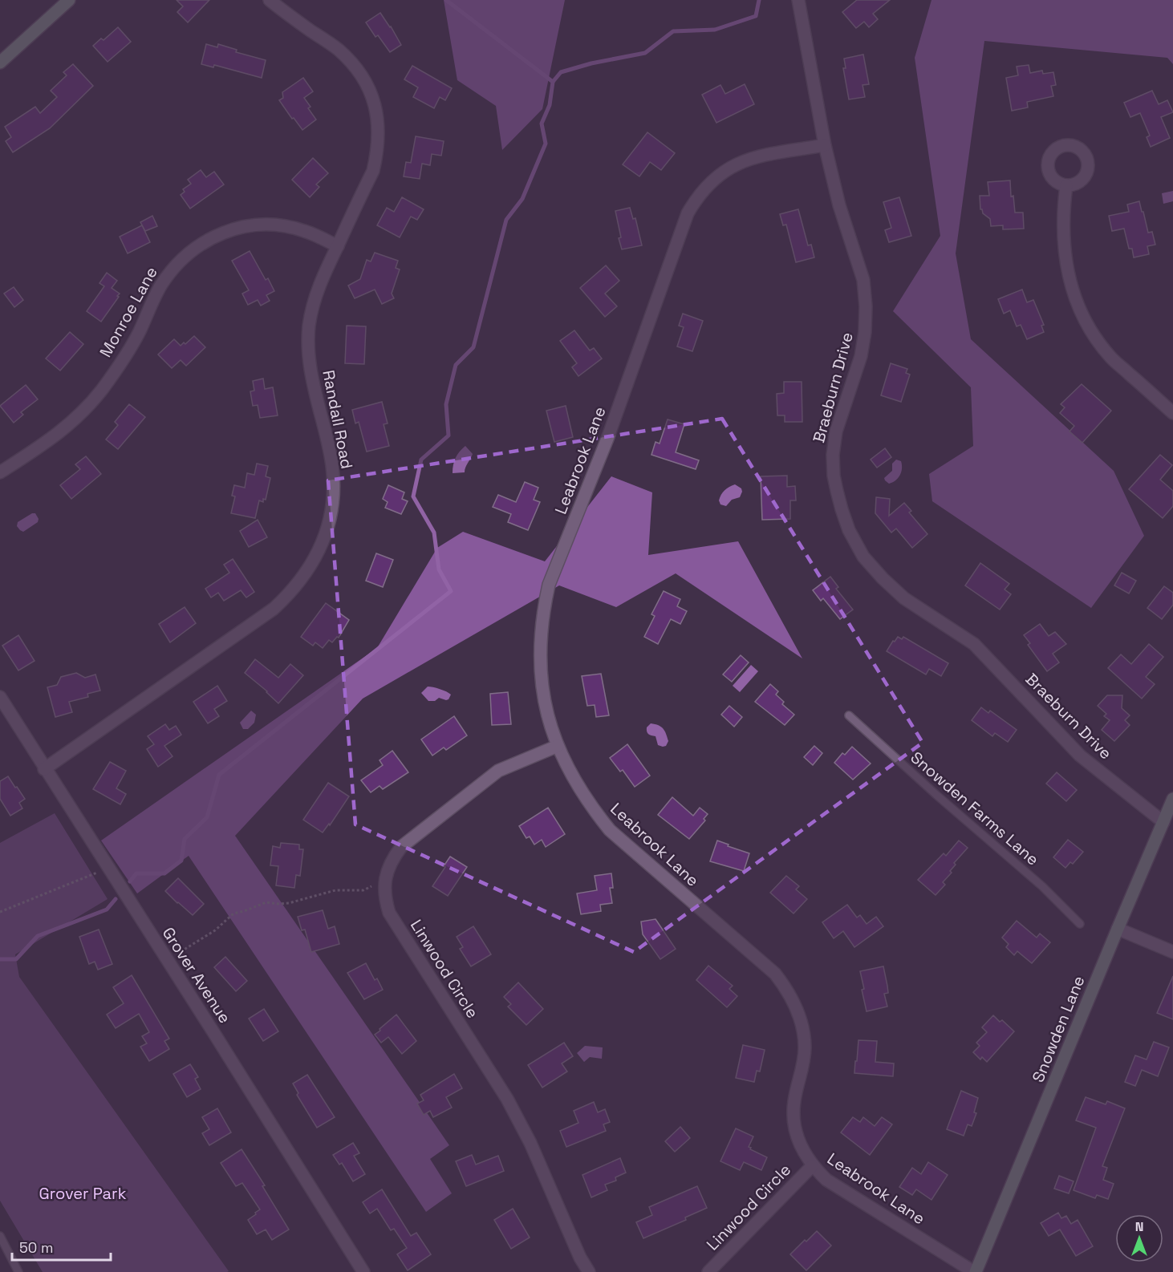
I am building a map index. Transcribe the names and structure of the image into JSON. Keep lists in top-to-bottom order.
{
  "streets": {
    "street": [
      "Monroe Lane",
      "Braeburn Drive",
      "Randall Road",
      "Leabrook Lane",
      "Linwood Circle",
      "Grover Avenue",
      "Snowden Lane"
    ],
    "lane": ["Snowden Farms Lane"]
  },
  "crossings": [
    ["Monroe Lane", "Randall Road"],
    ["Braeburn Drive", "Leabrook Lane"],
    ["Braeburn Drive", "Snowden Lane"],
    ["Randall Road", "Grover Avenue"],
    ["Leabrook Lane", "Linwood Circle"],
    ["Leabrook Lane", "Snowden Lane"]
  ],
  "parks": ["Grover Park"],
  "scale_bar": "50 m",
  "north": "top"
}
